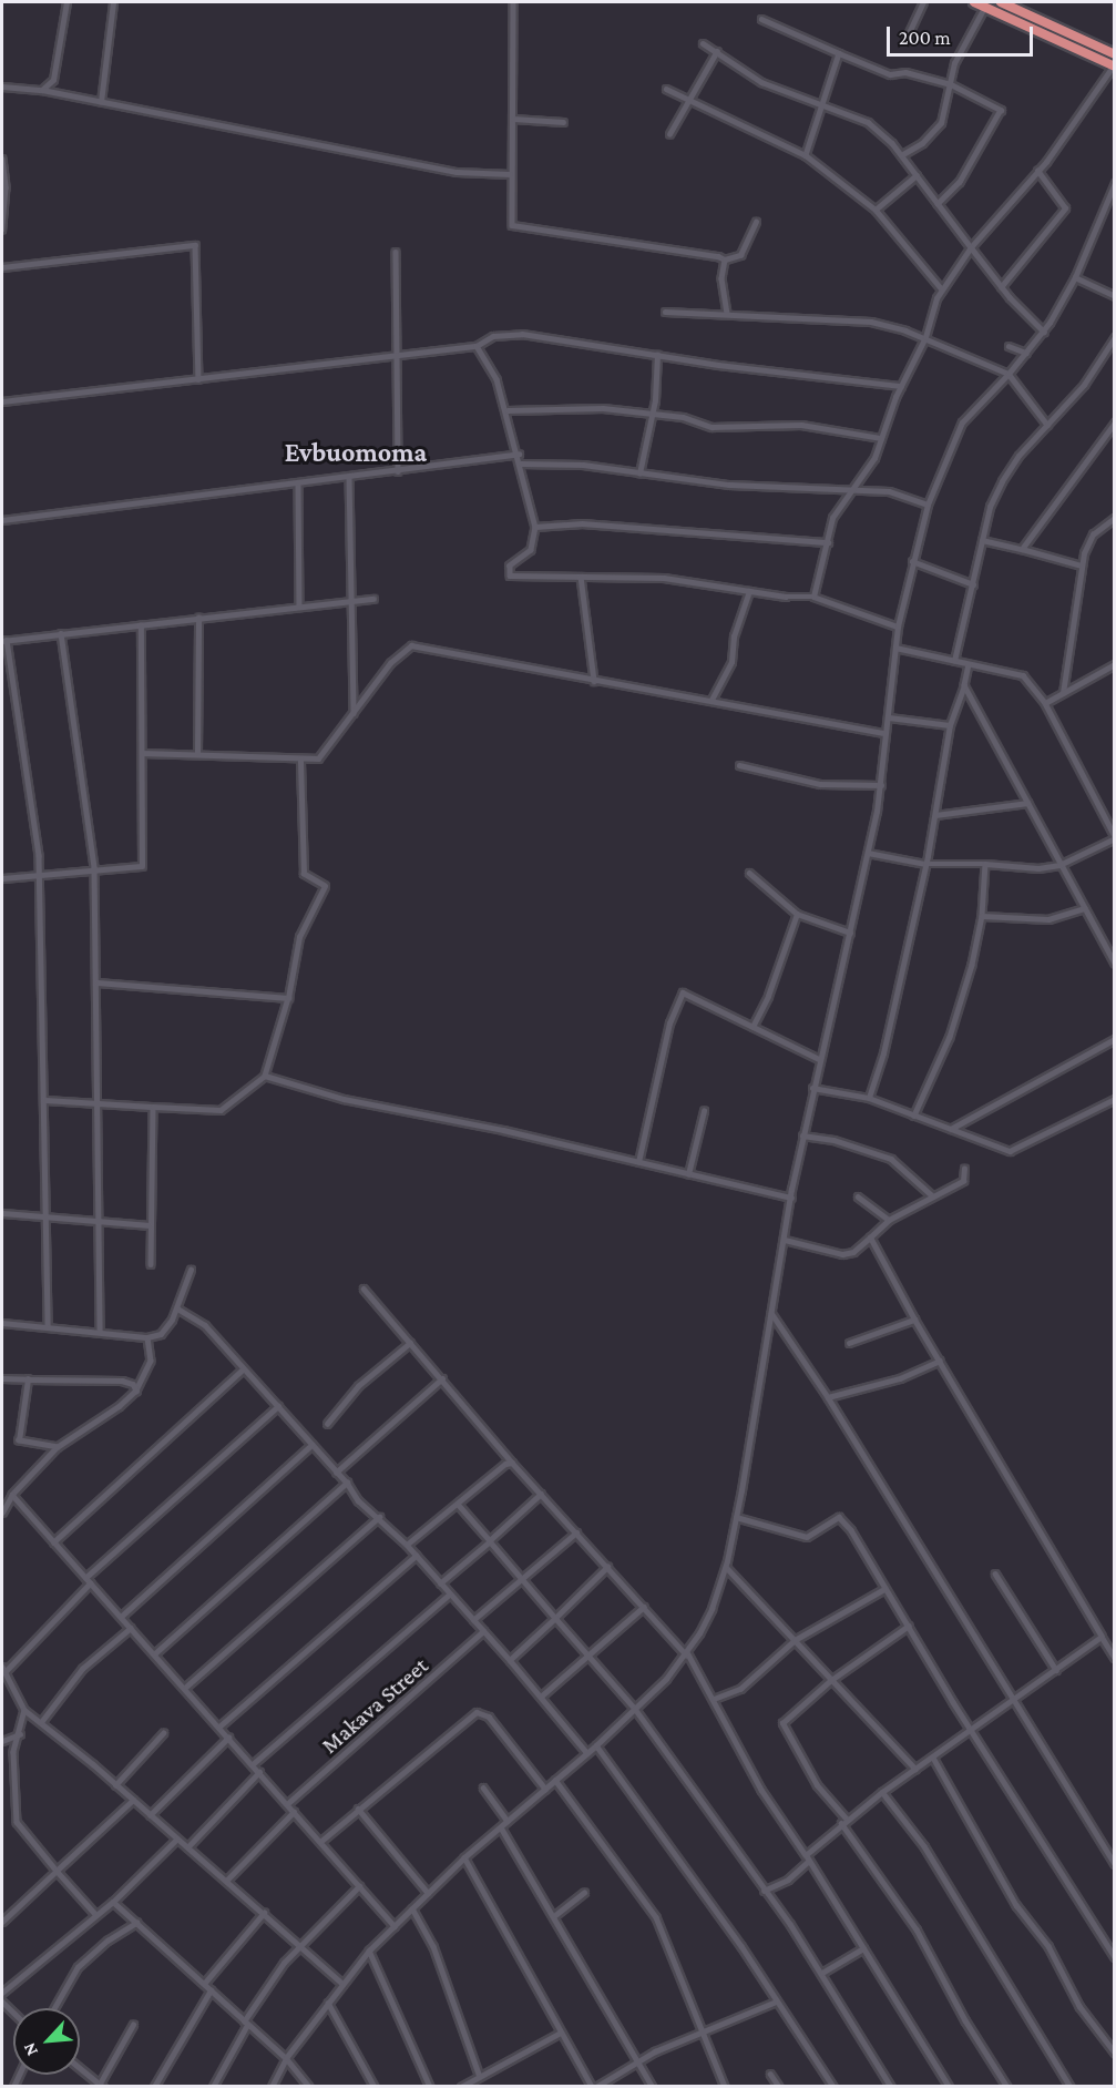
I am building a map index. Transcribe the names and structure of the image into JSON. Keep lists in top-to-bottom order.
{
  "streets": {
    "street": ["Makava Street"]
  },
  "districts": ["Evbuomoma"],
  "scale_bar": "200 m",
  "north": "bottom left"
}
